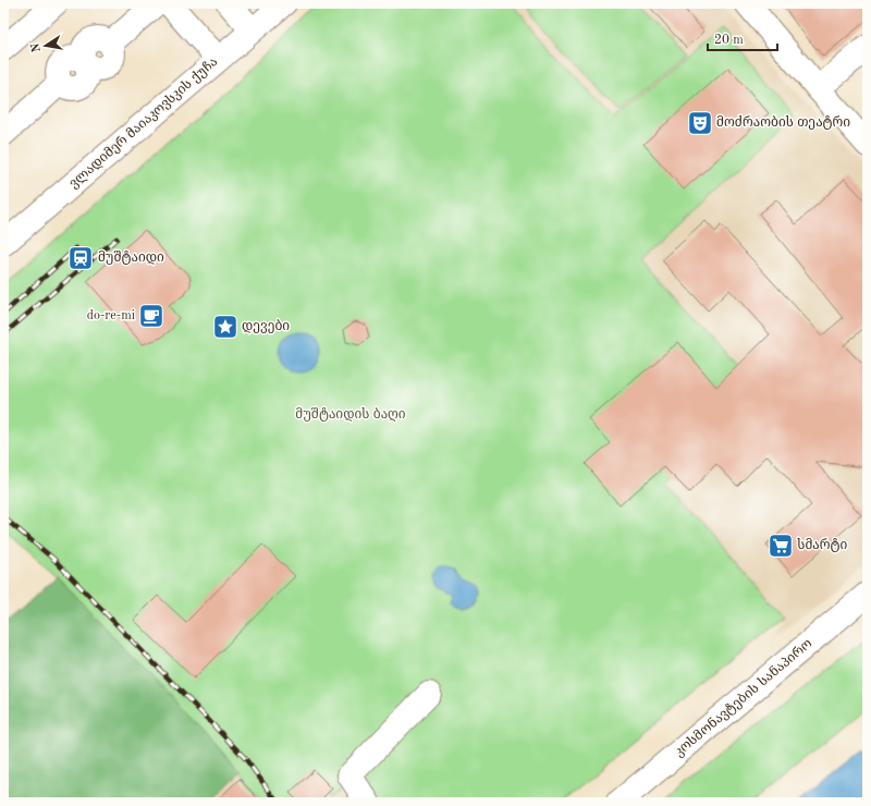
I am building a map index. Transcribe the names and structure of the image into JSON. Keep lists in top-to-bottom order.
{
  "streets": {
    "main road": ["ვლადიმერ მაიაკოვსკის ქუჩა", "კოსმონავტების სანაპირო"]
  },
  "parks": ["მუშტაიდის ბაღი"],
  "places": {
    "theatre": ["მოძრაობის თეატრი"],
    "station": ["მუშტაიდი"],
    "cafe": ["do-re-mi"],
    "place": ["დევები"],
    "supermarket": ["სმარტი"]
  },
  "scale_bar": "20 m",
  "north": "left"
}
